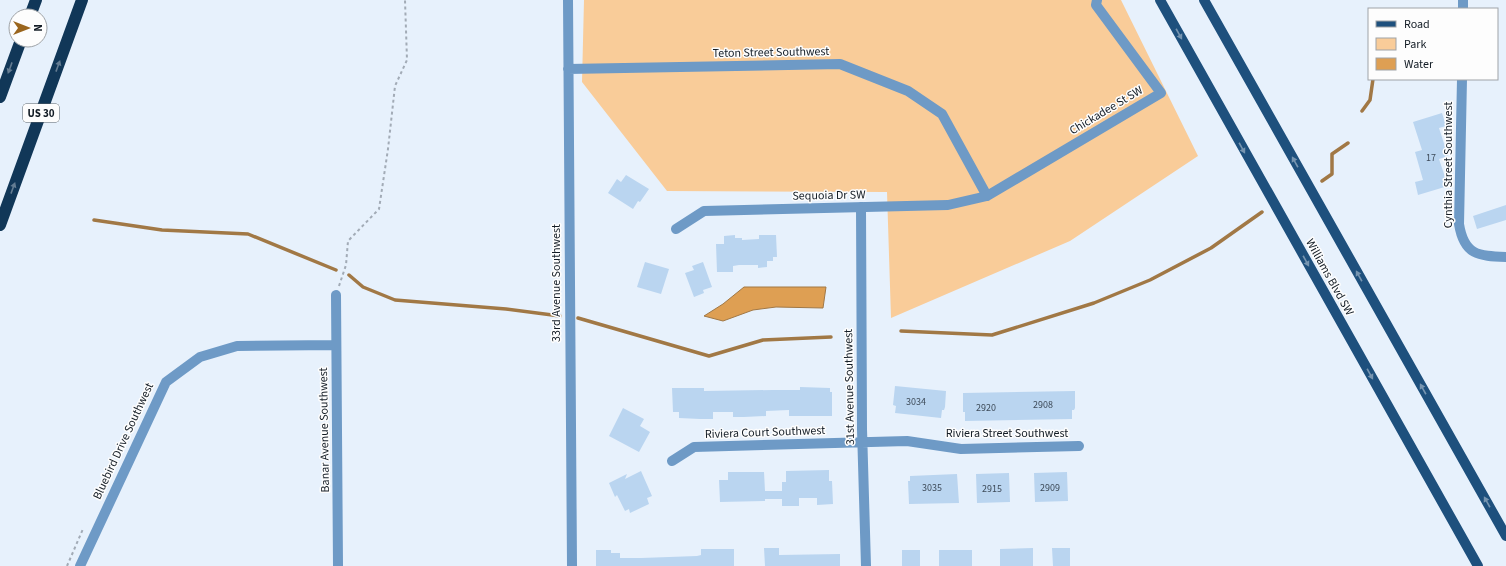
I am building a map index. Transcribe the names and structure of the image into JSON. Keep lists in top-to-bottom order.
{
  "streets": {
    "highway": ["US 30"],
    "main road": ["Williams Blvd SW"],
    "street": [
      "Teton Street Southwest",
      "Chickadee St SW",
      "Cynthia Street Southwest",
      "Sequoia Dr SW",
      "33rd Avenue Southwest",
      "31st Avenue Southwest",
      "Banar Avenue Southwest",
      "Riviera Court Southwest",
      "Riviera Street Southwest",
      "Bluebird Drive Southwest"
    ]
  },
  "crossings": [
    ["Teton Street Southwest", "Chickadee St SW"],
    ["Teton Street Southwest", "Sequoia Dr SW"],
    ["Teton Street Southwest", "33rd Avenue Southwest"],
    ["Chickadee St SW", "Sequoia Dr SW"],
    ["Sequoia Dr SW", "31st Avenue Southwest"],
    ["31st Avenue Southwest", "Riviera Court Southwest"],
    ["31st Avenue Southwest", "Riviera Street Southwest"],
    ["Banar Avenue Southwest", "Bluebird Drive Southwest"],
    ["Riviera Court Southwest", "Riviera Street Southwest"]
  ],
  "house_numbers": [
    "17",
    "3034",
    "2908",
    "2920",
    "3035",
    "2909",
    "2915"
  ],
  "legend": ["Road", "Park", "Water"],
  "north": "right"
}
